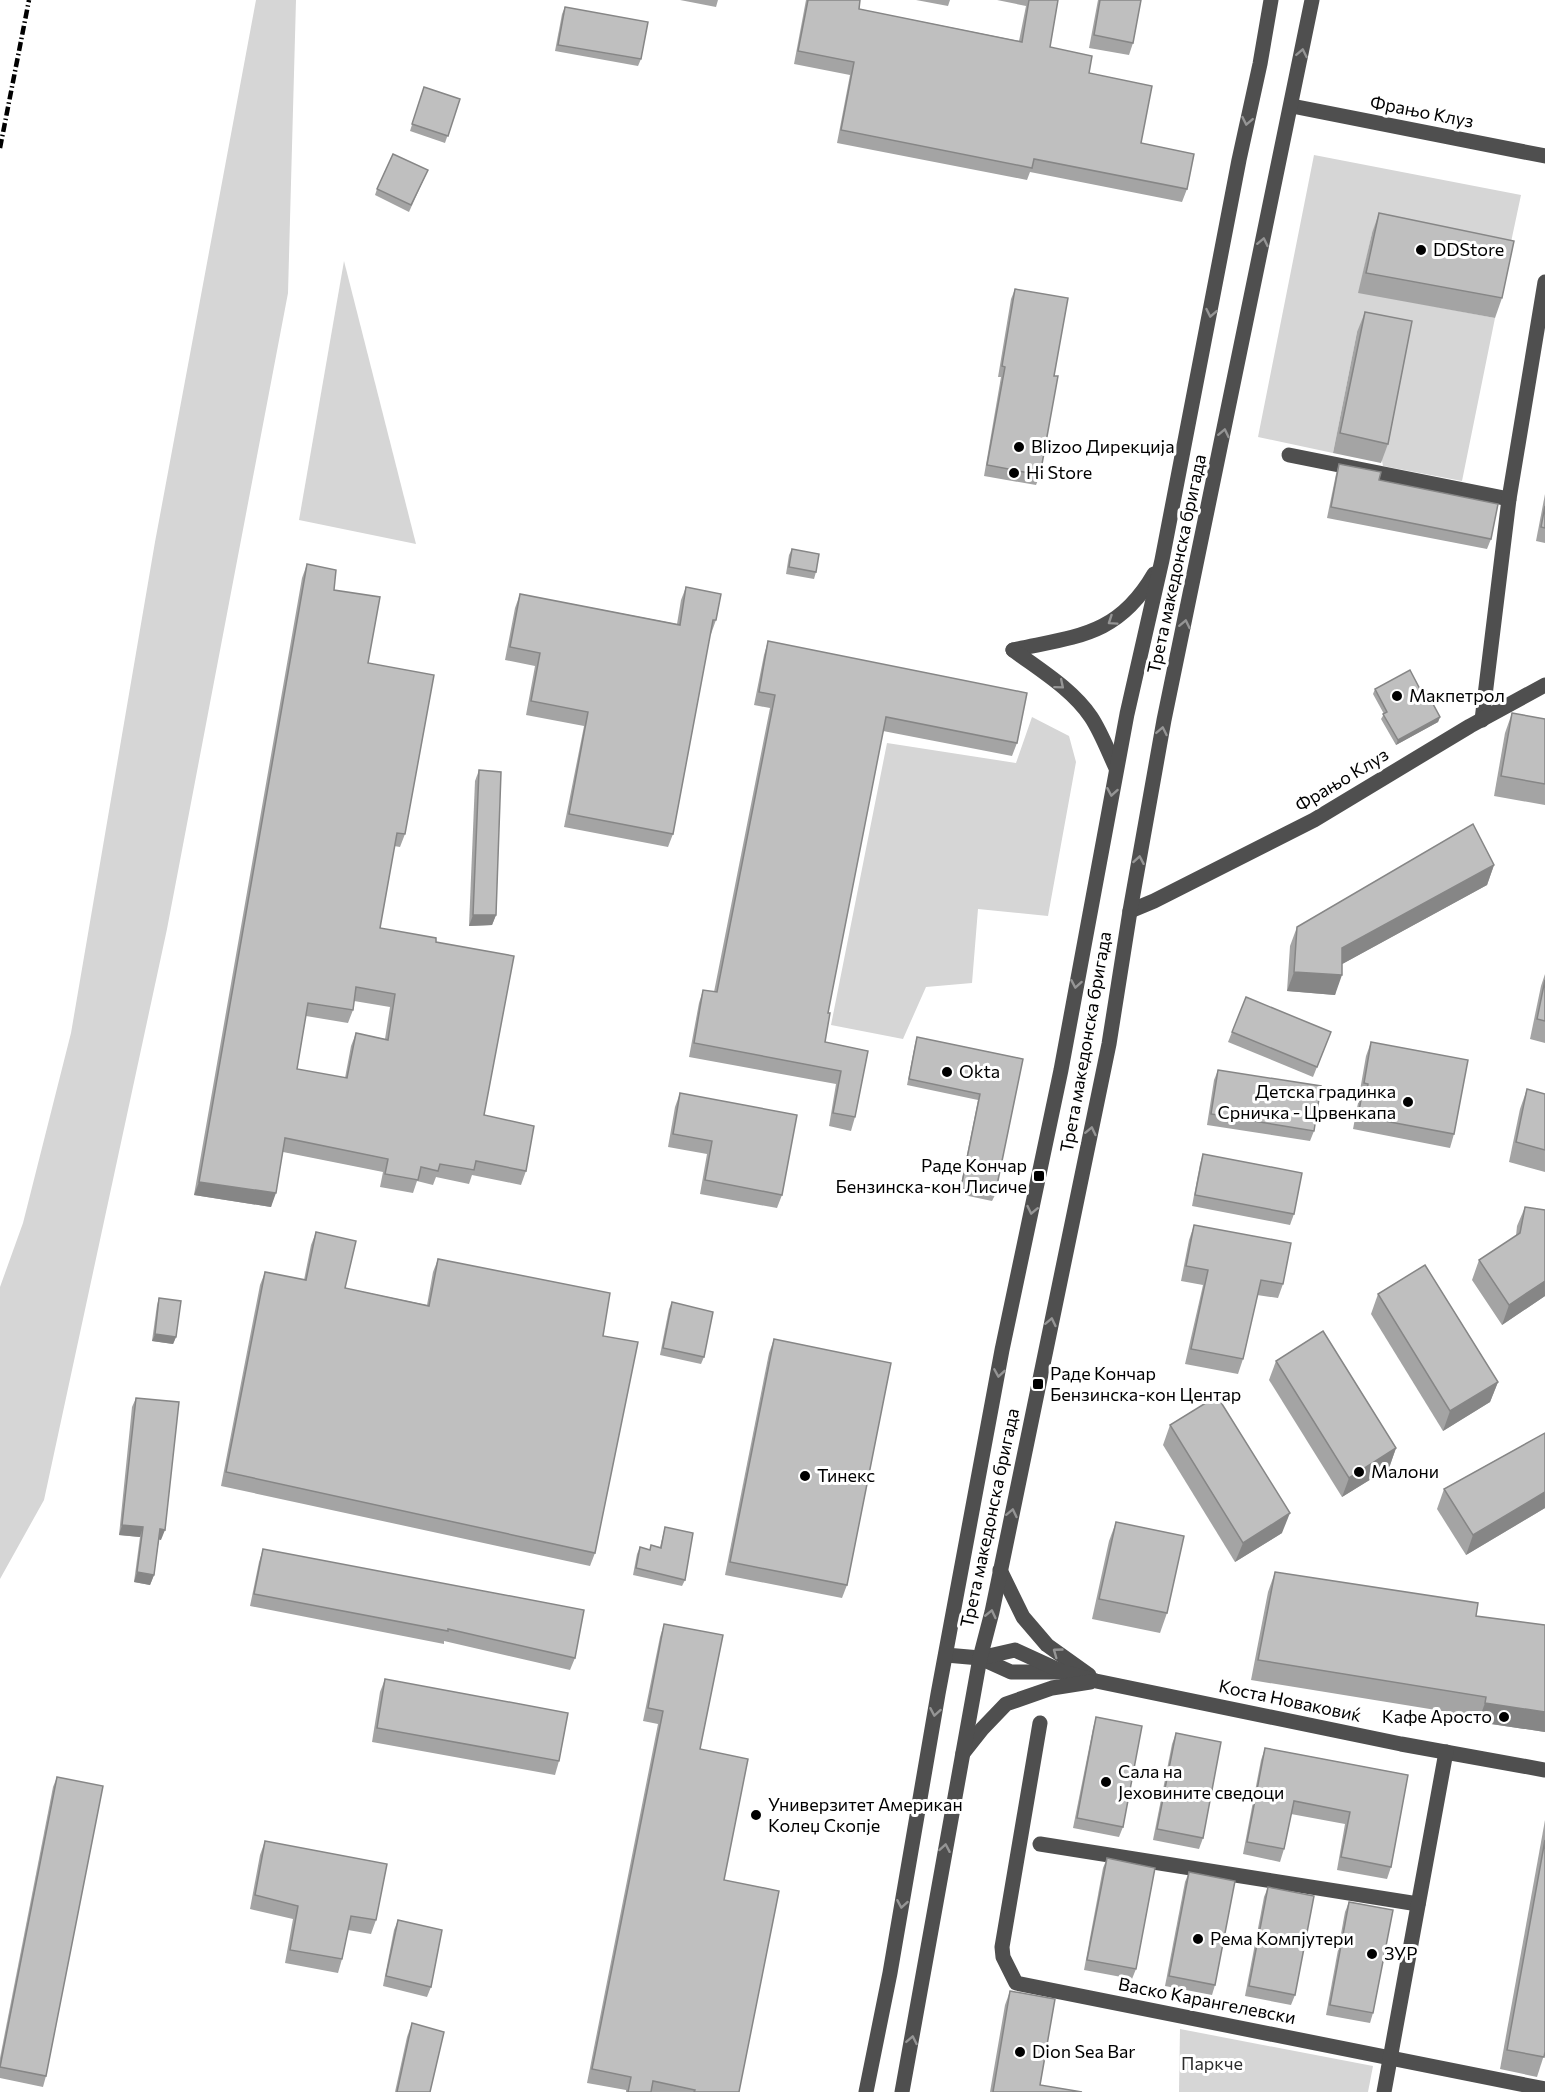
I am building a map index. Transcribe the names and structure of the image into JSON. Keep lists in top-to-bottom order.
{
  "streets": {
    "street": [
      "Фрањо Клуз",
      "Трета македонска бригада",
      "Коста Новаковиќ",
      "Васко Карангелевски"
    ]
  },
  "crossings": [
    ["Фрањо Клуз", "Трета македонска бригада"],
    ["Трета македонска бригада", "Коста Новаковиќ"]
  ],
  "parks": ["Паркче"],
  "places": {
    "other": [
      "DDStore",
      "Blizoo Дирекција",
      "Hi Store",
      "Макпетрол",
      "Okta",
      "Детска градинка Срничка - Црвенкапа",
      "Малони",
      "Тинекс",
      "Кафе Аросто",
      "Сала на Јеховините сведоци",
      "Универзитет Американ Колеџ Скопје",
      "Рема Компјутери",
      "ЗУР",
      "Dion Sea Bar"
    ],
    "transit": ["Раде Кончар Бензинска-кон Лисиче", "Раде Кончар Бензинска-кон Центар"]
  }
}
